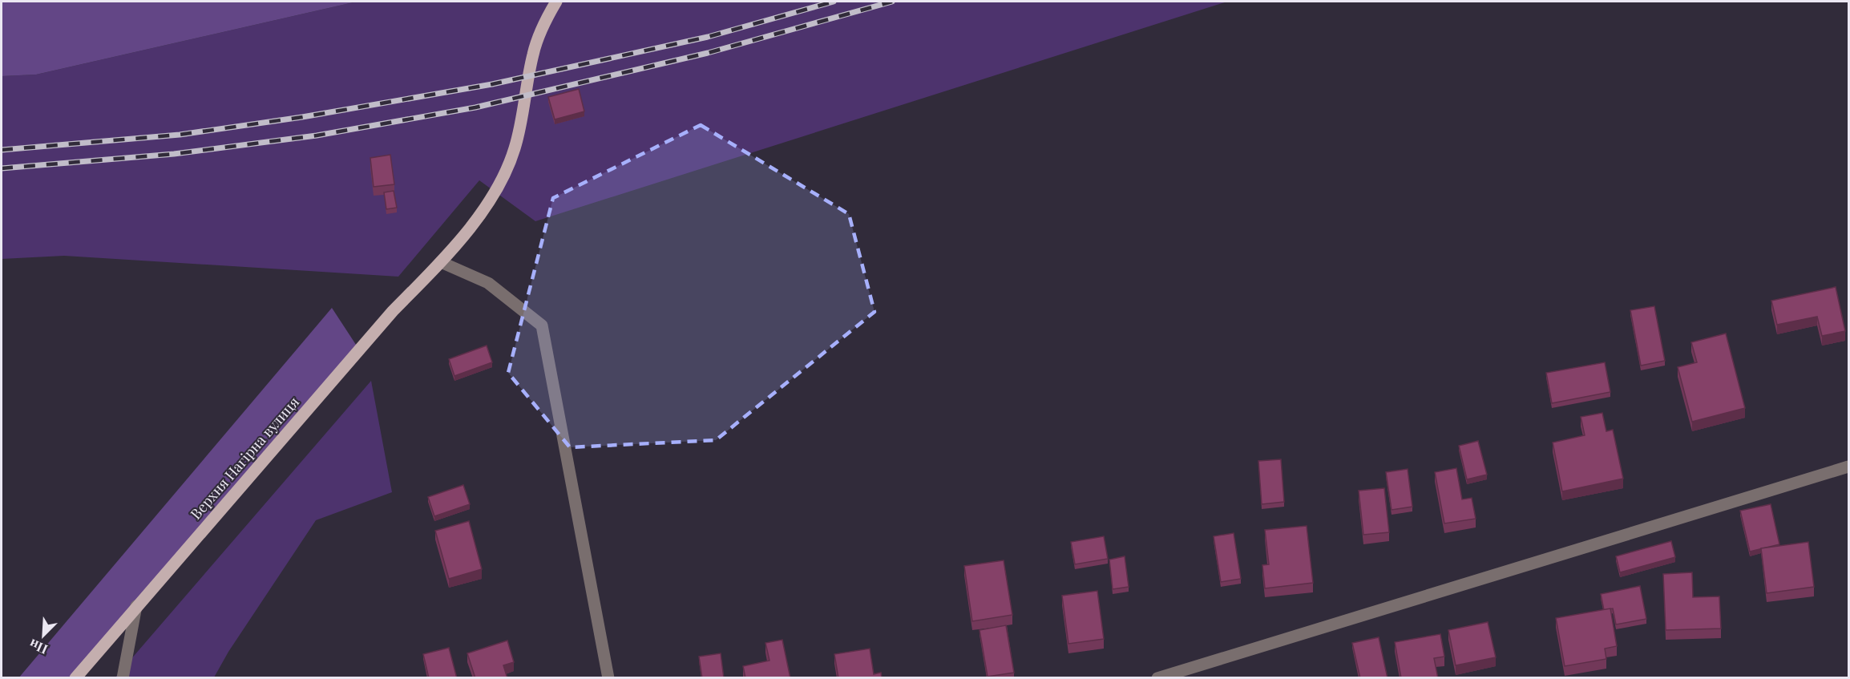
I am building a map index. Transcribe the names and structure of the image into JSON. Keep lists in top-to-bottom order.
{
  "streets": {
    "main road": ["Верхня Нагірна вулиця"]
  },
  "north": "bottom left"
}
